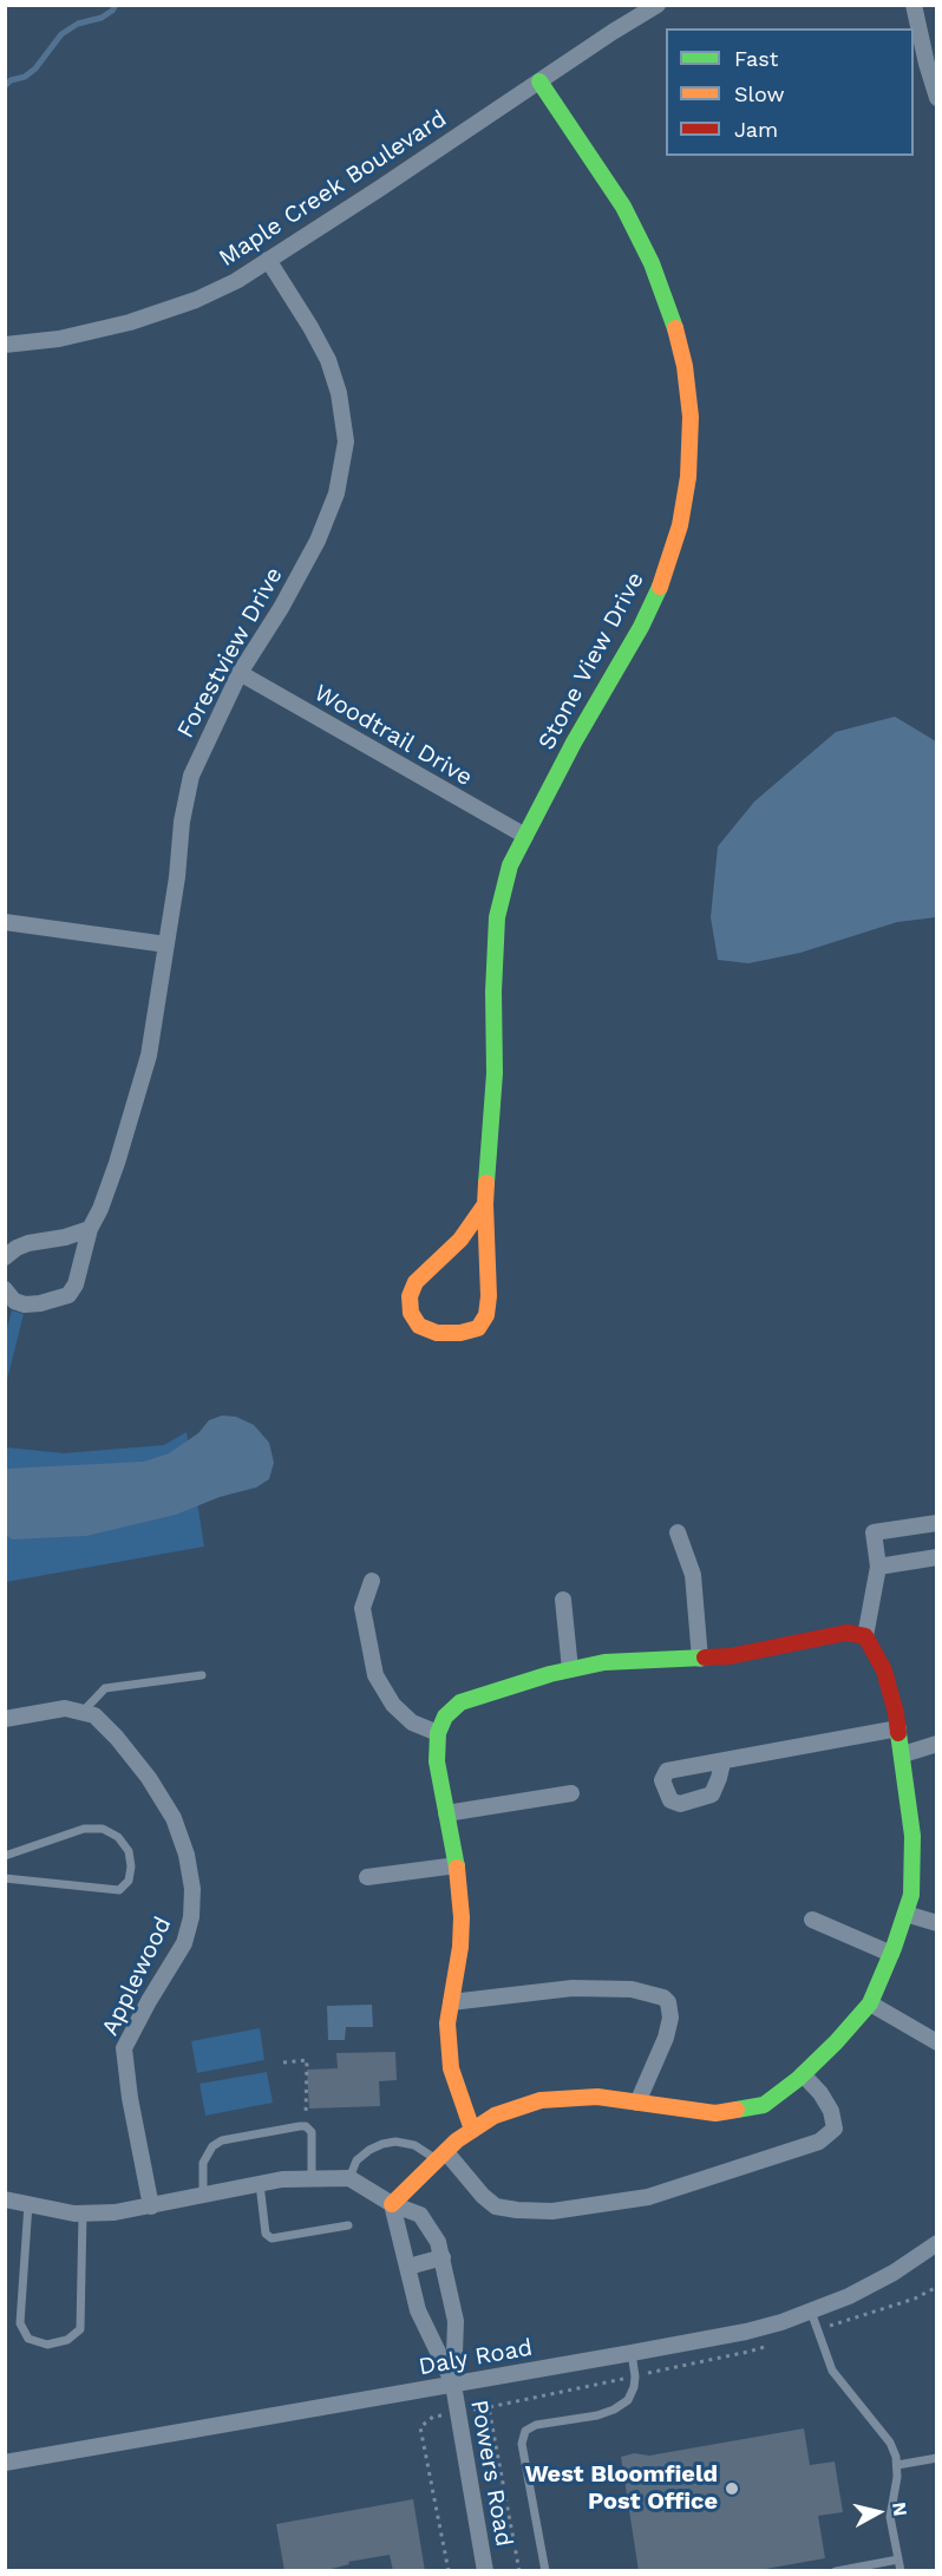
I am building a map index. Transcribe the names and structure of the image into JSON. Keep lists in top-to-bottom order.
{
  "streets": {
    "street": [
      "Maple Creek Boulevard",
      "Forestview Drive",
      "Stone View Drive",
      "Woodtrail Drive",
      "Applewood",
      "Daly Road",
      "Powers Road"
    ]
  },
  "crossings": [
    ["Maple Creek Boulevard", "Forestview Drive"],
    ["Maple Creek Boulevard", "Stone View Drive"],
    ["Forestview Drive", "Woodtrail Drive"],
    ["Stone View Drive", "Woodtrail Drive"],
    ["Daly Road", "Powers Road"]
  ],
  "places": ["West Bloomfield Post Office"],
  "legend": ["Fast", "Slow", "Jam"],
  "north": "right"
}
